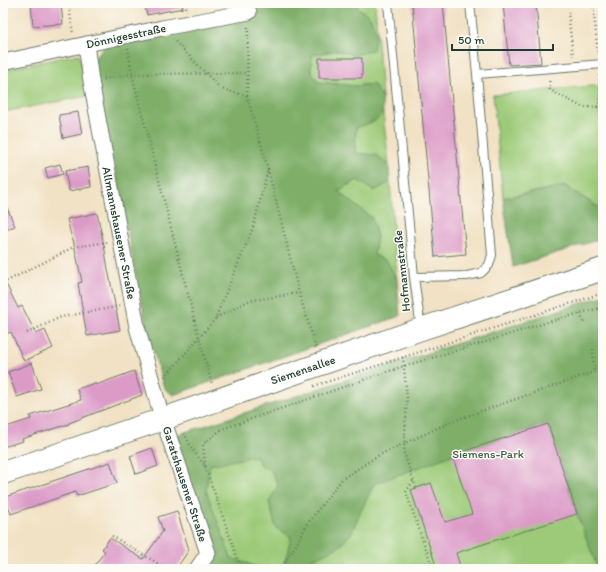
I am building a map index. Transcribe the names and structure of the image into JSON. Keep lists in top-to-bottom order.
{
  "streets": {
    "main road": ["Siemensallee"],
    "street": ["Dönnigesstraße", "Allmannshausener Straße", "Garatshausener Straße"],
    "lane": ["Hofmannstraße"]
  },
  "crossings": [
    ["Dönnigesstraße", "Allmannshausener Straße"],
    ["Allmannshausener Straße", "Siemensallee"],
    ["Allmannshausener Straße", "Garatshausener Straße"],
    ["Hofmannstraße", "Siemensallee"],
    ["Siemensallee", "Garatshausener Straße"]
  ],
  "parks": ["Siemens-Park"],
  "scale_bar": "50 m"
}
